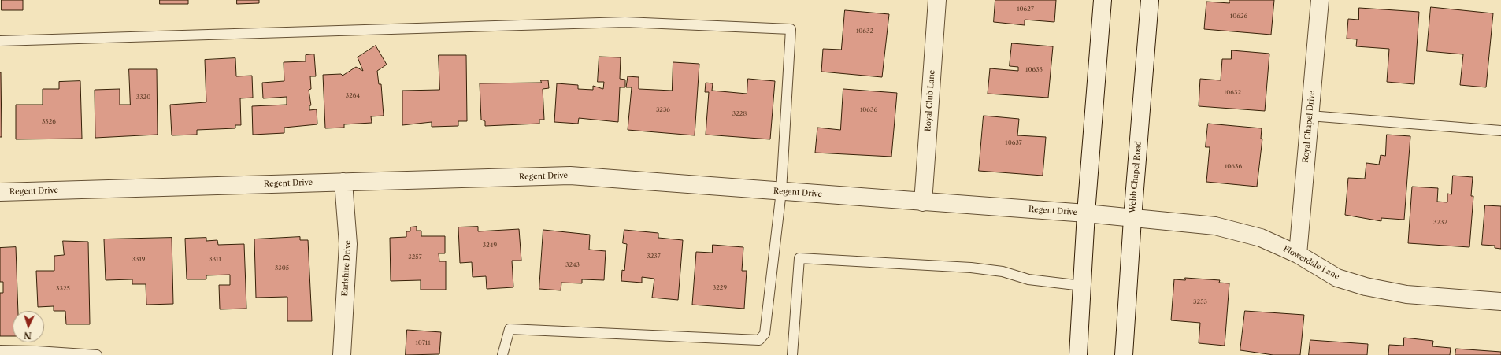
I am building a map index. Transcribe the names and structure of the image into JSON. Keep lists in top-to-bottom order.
{
  "streets": {
    "street": [
      "Royal Club Lane",
      "Royal Chapel Drive",
      "Regent Drive",
      "Webb Chapel Road",
      "Flowerdale Lane",
      "Earlshire Drive"
    ]
  },
  "crossings": [
    ["Royal Club Lane", "Regent Drive"],
    ["Royal Chapel Drive", "Flowerdale Lane"],
    ["Regent Drive", "Flowerdale Lane"],
    ["Regent Drive", "Earlshire Drive"],
    ["Webb Chapel Road", "Flowerdale Lane"]
  ],
  "house_numbers": [
    "10627",
    "10626",
    "10632",
    "10633",
    "10632",
    "3264",
    "3320",
    "3236",
    "10636",
    "3228",
    "3326",
    "10637",
    "10636",
    "3232",
    "3249",
    "3237",
    "3257",
    "3319",
    "3311",
    "3243",
    "3305",
    "3229",
    "3325",
    "3253",
    "10711"
  ],
  "north": "bottom"
}
